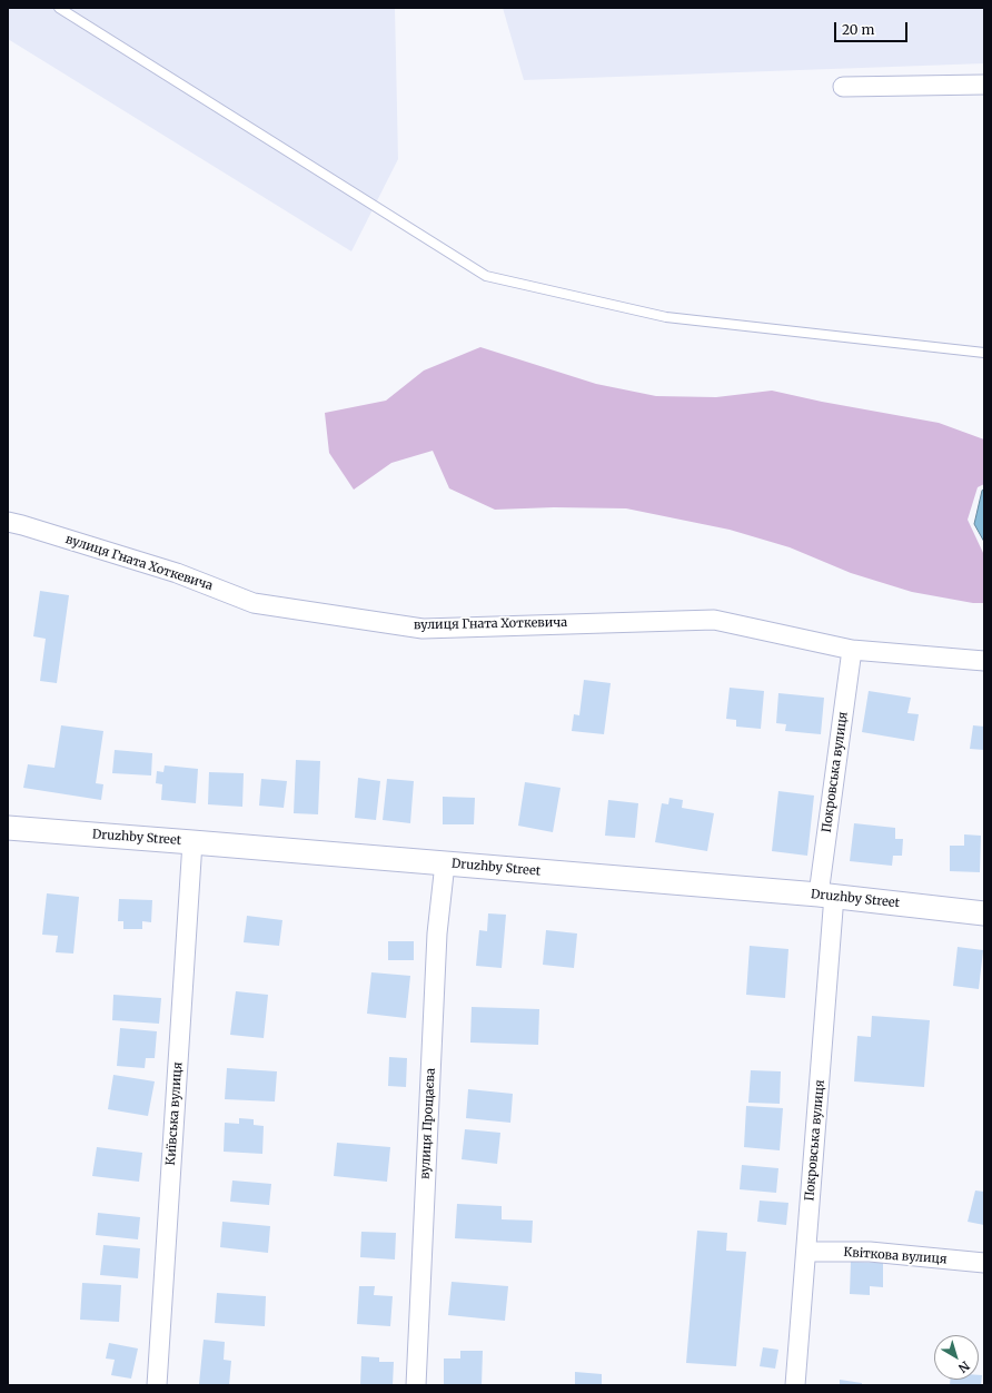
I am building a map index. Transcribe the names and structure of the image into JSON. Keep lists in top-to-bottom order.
{
  "streets": {
    "street": [
      "вулиця Гната Хоткевича",
      "Покровська вулиця",
      "Druzhby Street",
      "Київська вулиця",
      "вулиця Прощаєва",
      "Квіткова вулиця"
    ]
  },
  "crossings": [
    ["вулиця Гната Хоткевича", "Покровська вулиця"],
    ["Покровська вулиця", "Druzhby Street"],
    ["Покровська вулиця", "Квіткова вулиця"],
    ["Druzhby Street", "Київська вулиця"],
    ["Druzhby Street", "вулиця Прощаєва"]
  ],
  "scale_bar": "20 m",
  "north": "bottom right"
}
